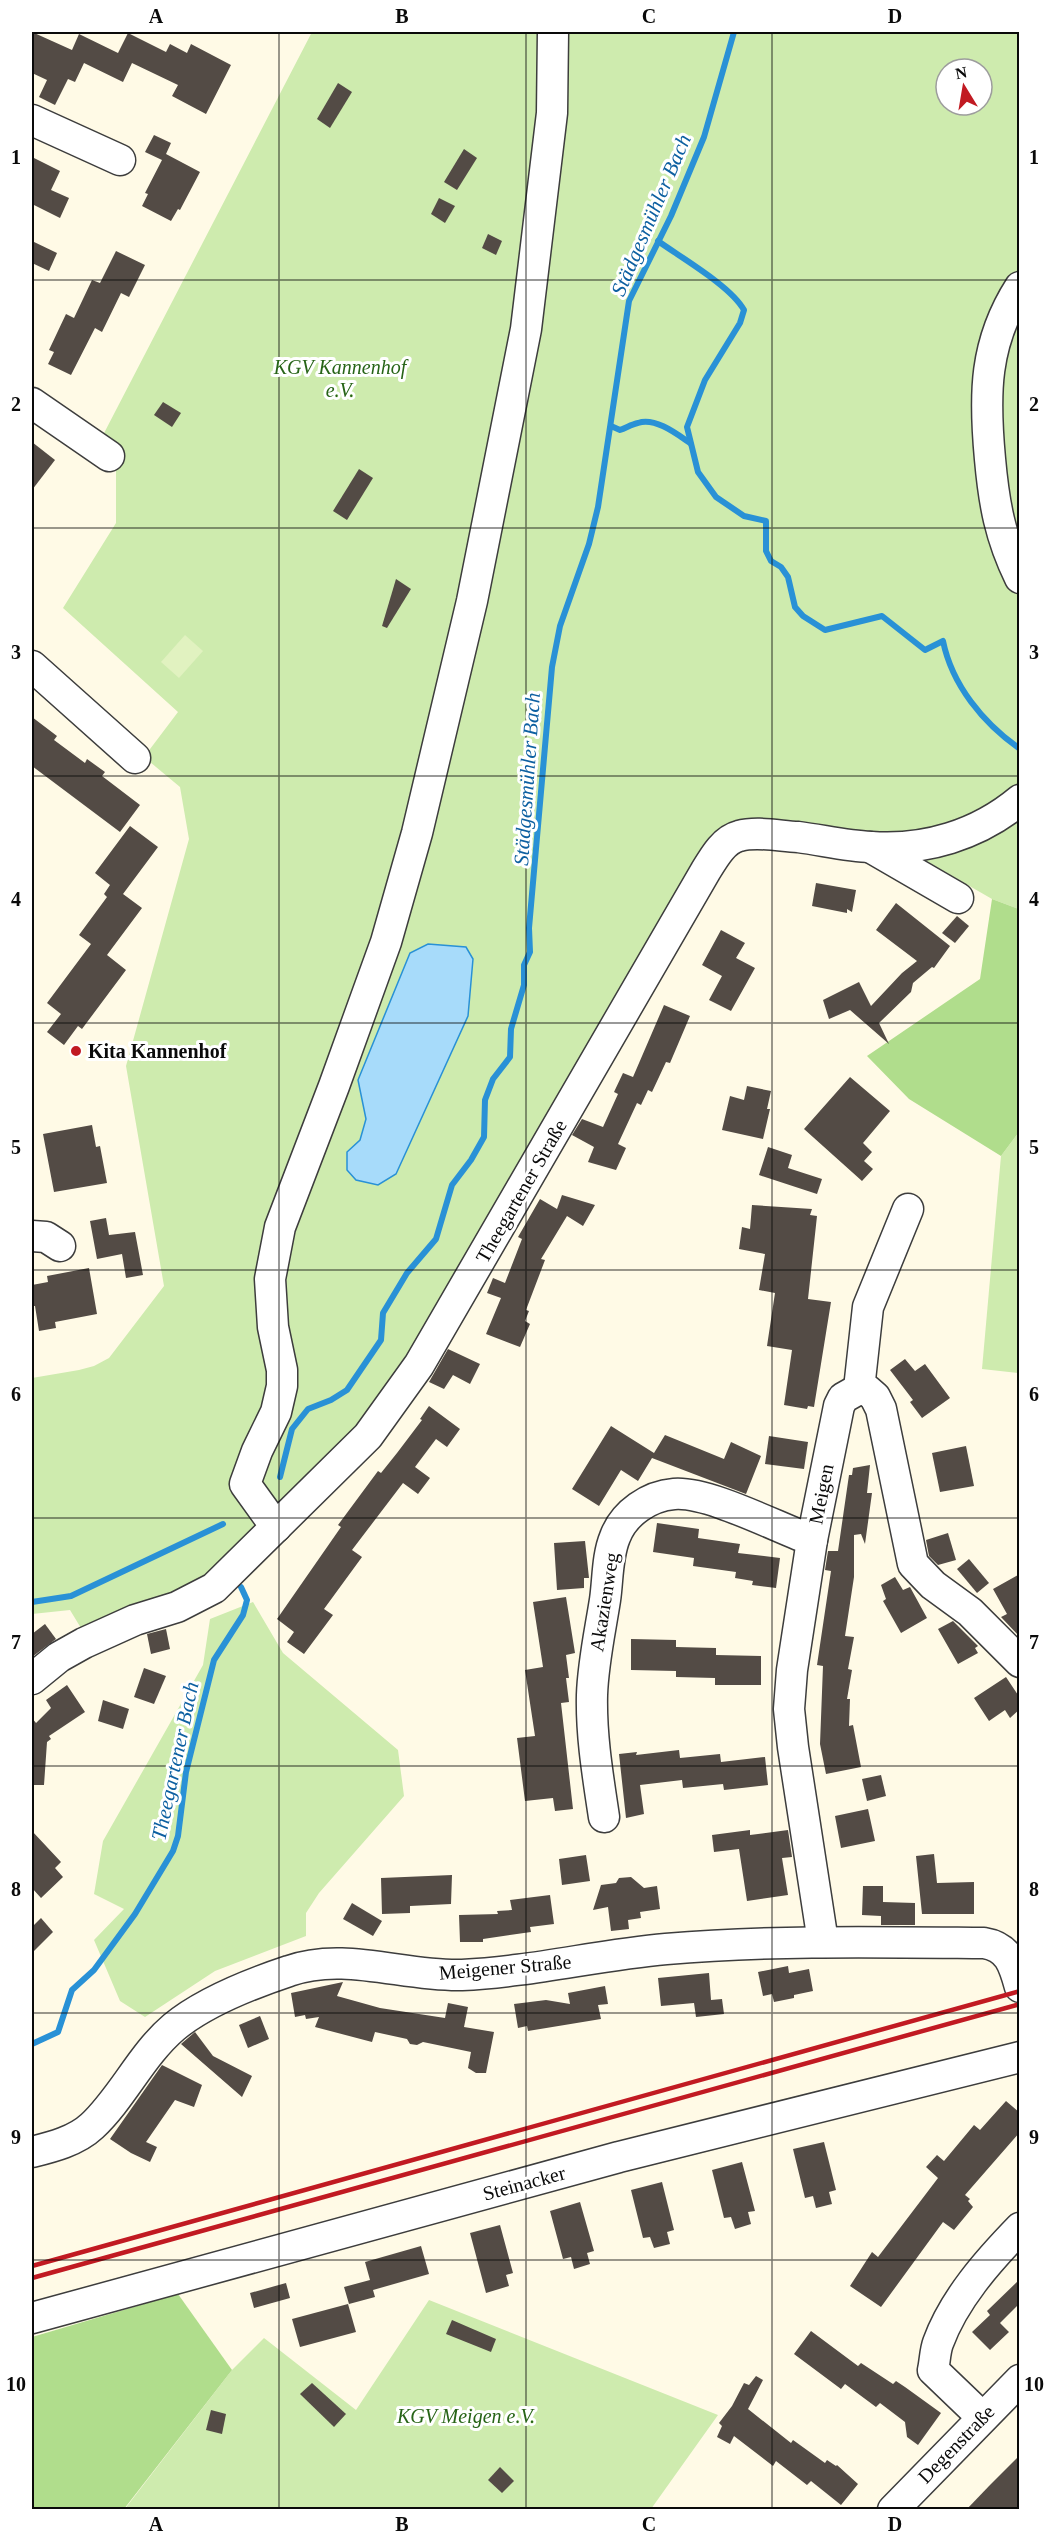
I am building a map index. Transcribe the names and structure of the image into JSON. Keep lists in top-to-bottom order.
{
  "streets": {
    "street": [
      "Theegartener Straße",
      "Meigen",
      "Akazienweg",
      "Meigener Straße",
      "Steinacker",
      "Degenstraße"
    ]
  },
  "crossings": [
    ["Meigen", "Akazienweg"],
    ["Meigen", "Meigener Straße"]
  ],
  "water": ["Städgesmühler Bach", "Theegartener Bach"],
  "parks": ["KGV Kannenhof e.V.", "KGV Meigen e.V."],
  "places": ["Kita Kannenhof"],
  "north": "top",
  "grid": {
    "columns": [
      "A",
      "B",
      "C",
      "D"
    ],
    "rows": [
      "1",
      "2",
      "3",
      "4",
      "5",
      "6",
      "7",
      "8",
      "9",
      "10"
    ]
  }
}
